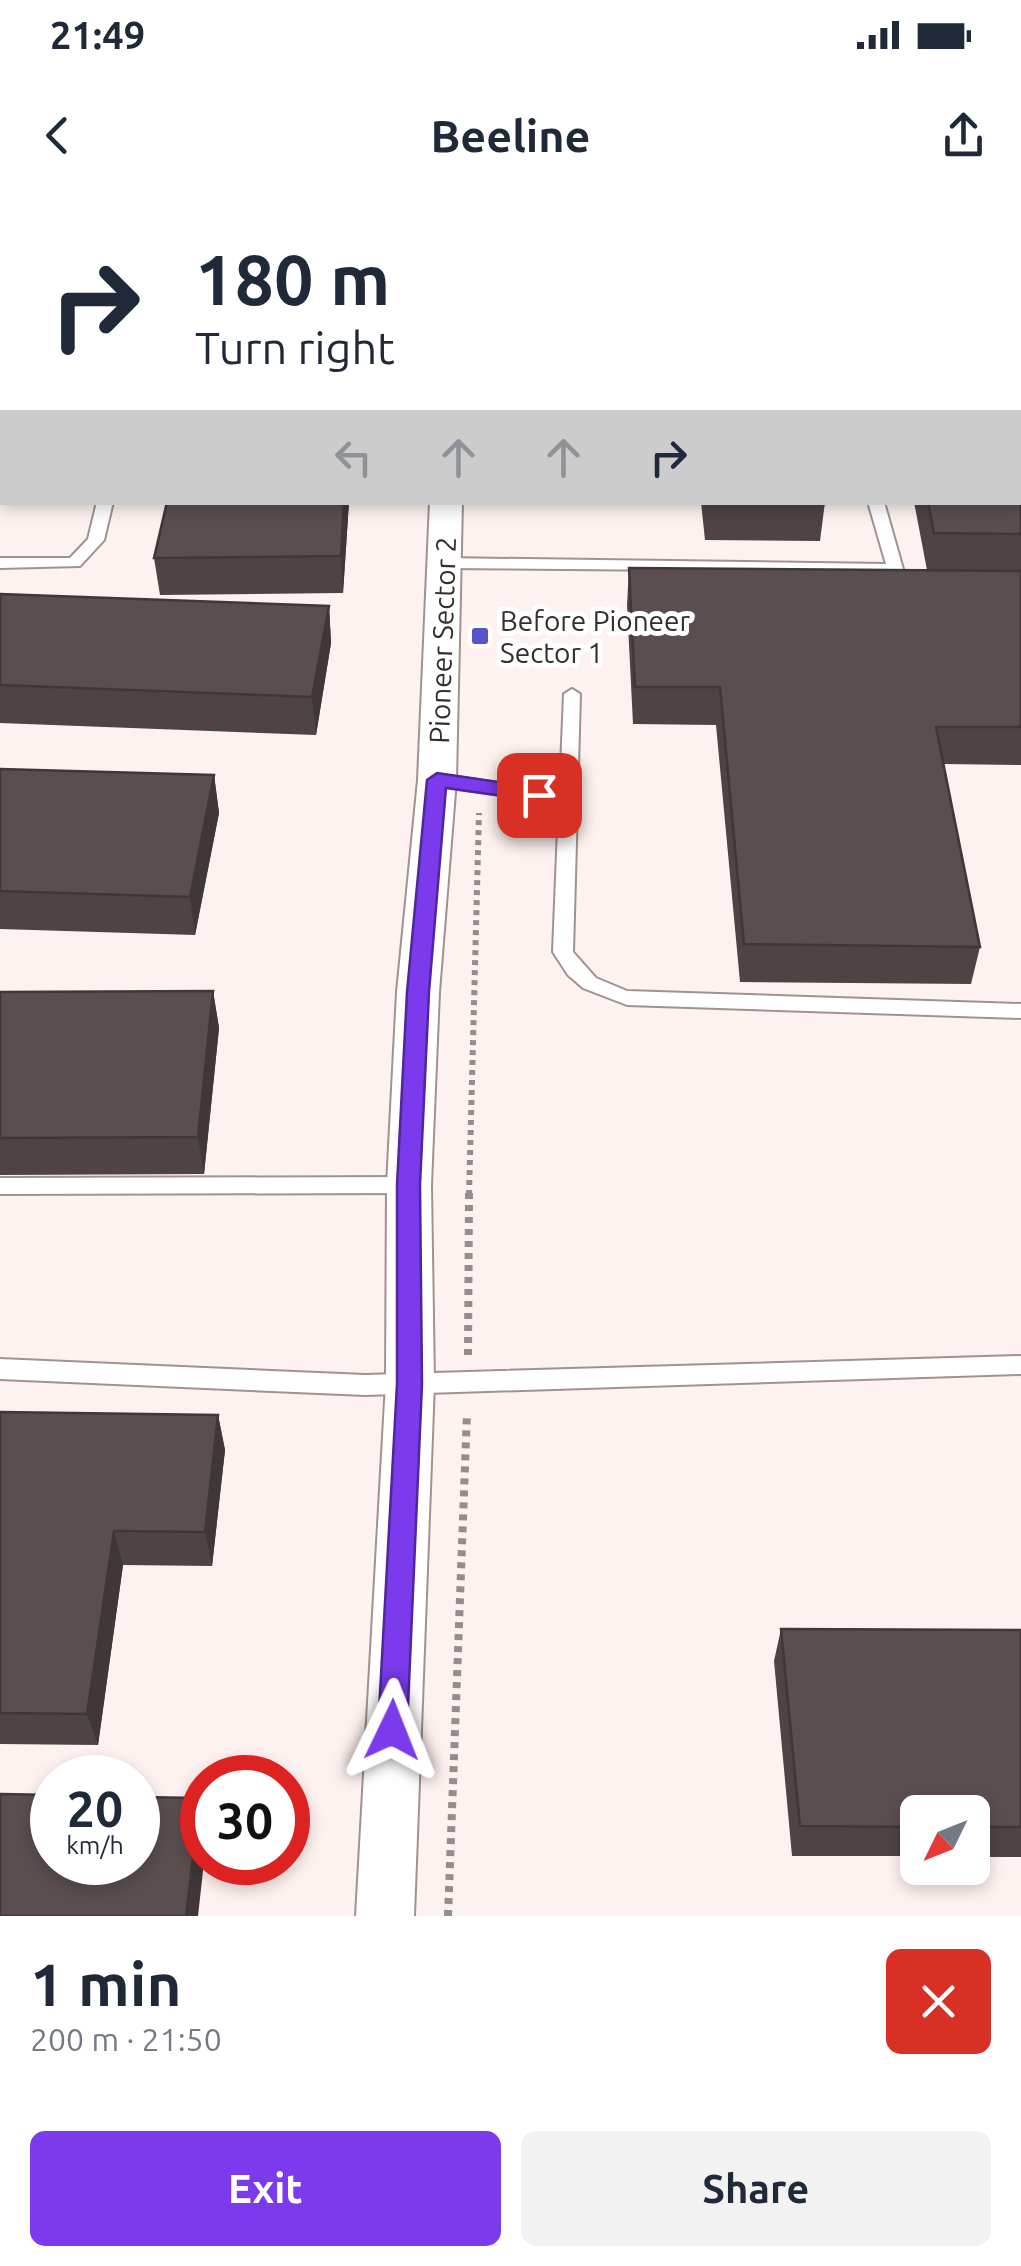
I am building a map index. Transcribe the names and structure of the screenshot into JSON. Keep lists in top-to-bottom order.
{
  "streets": {
    "street": ["Pioneer Sector 2"]
  },
  "places": {
    "transit": ["Before Pioneer Sector 1"]
  },
  "north": "bottom left",
  "page": {
    "status": "21:49",
    "header": "Beeline",
    "turn": ["180 m", "Turn right"],
    "speed": "20 km/h",
    "limit": "30",
    "heading": ["1 min", "200 m · 21:50"],
    "buttons": ["Exit", "Share"]
  }
}
